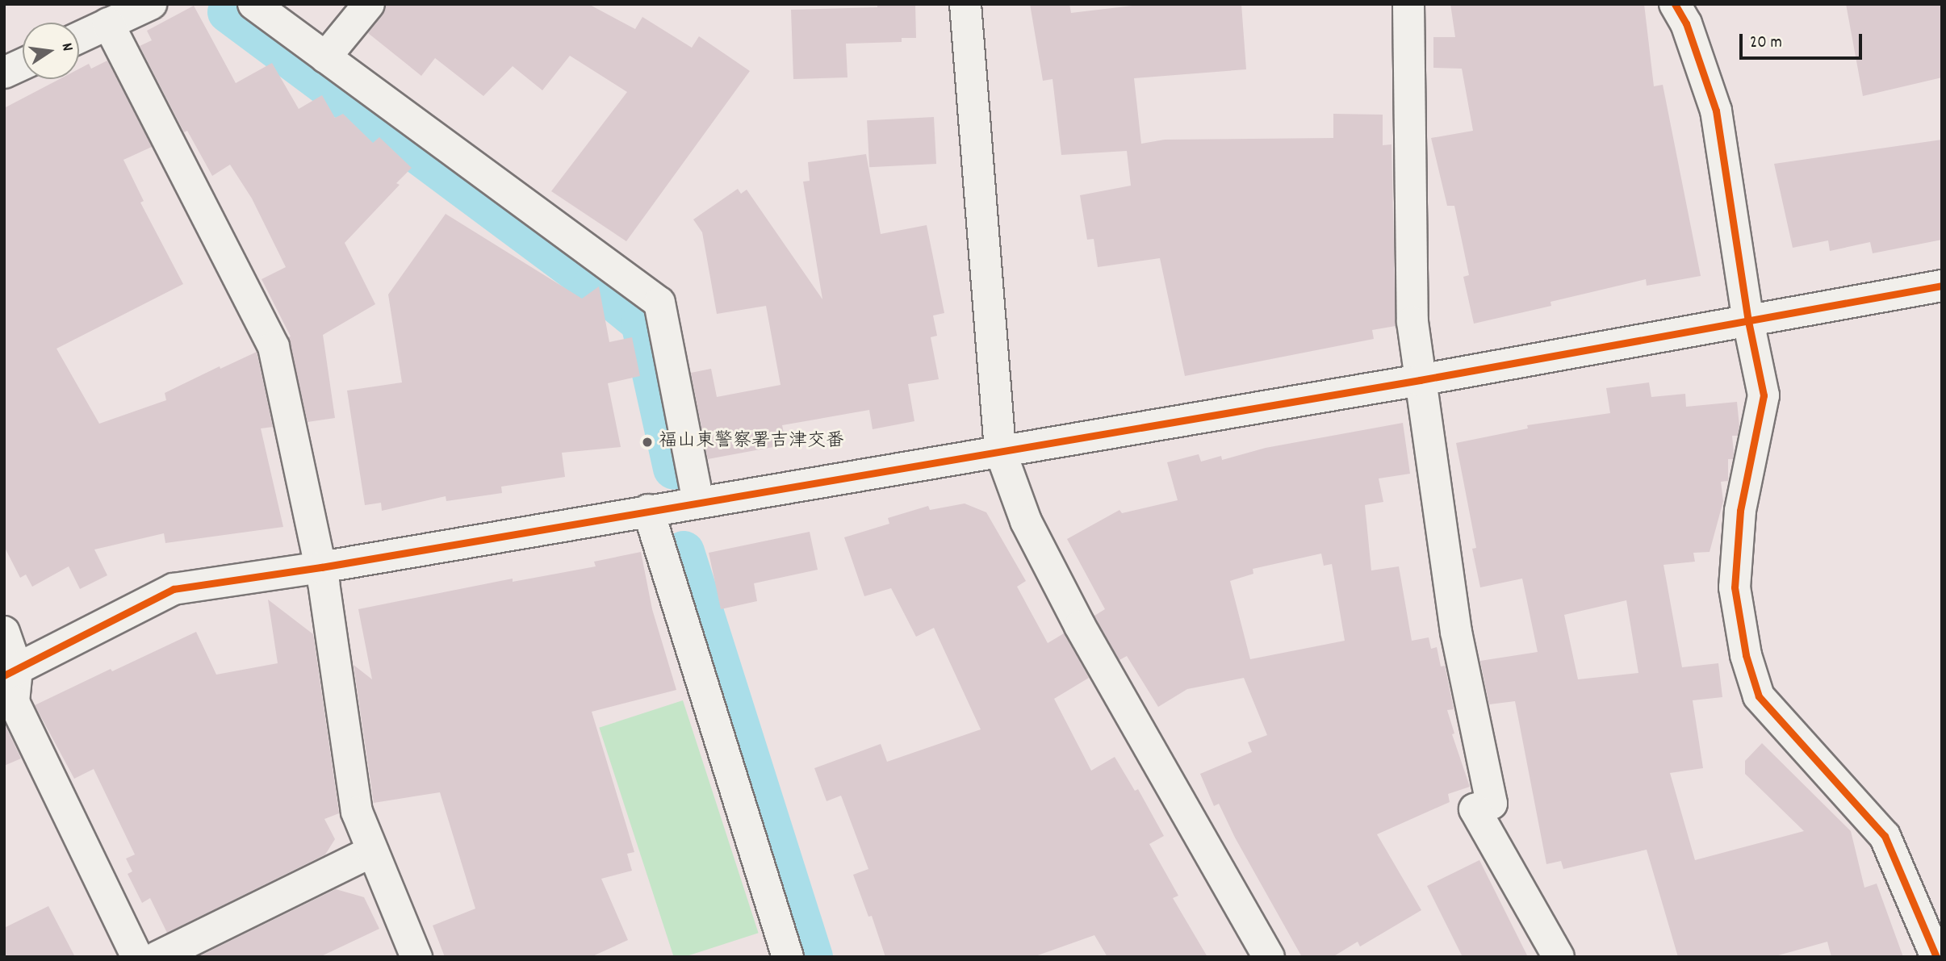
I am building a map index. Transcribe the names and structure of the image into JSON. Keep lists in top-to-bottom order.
{
  "places": ["福山東警察署吉津交番"],
  "scale_bar": "20 m",
  "north": "right"
}
